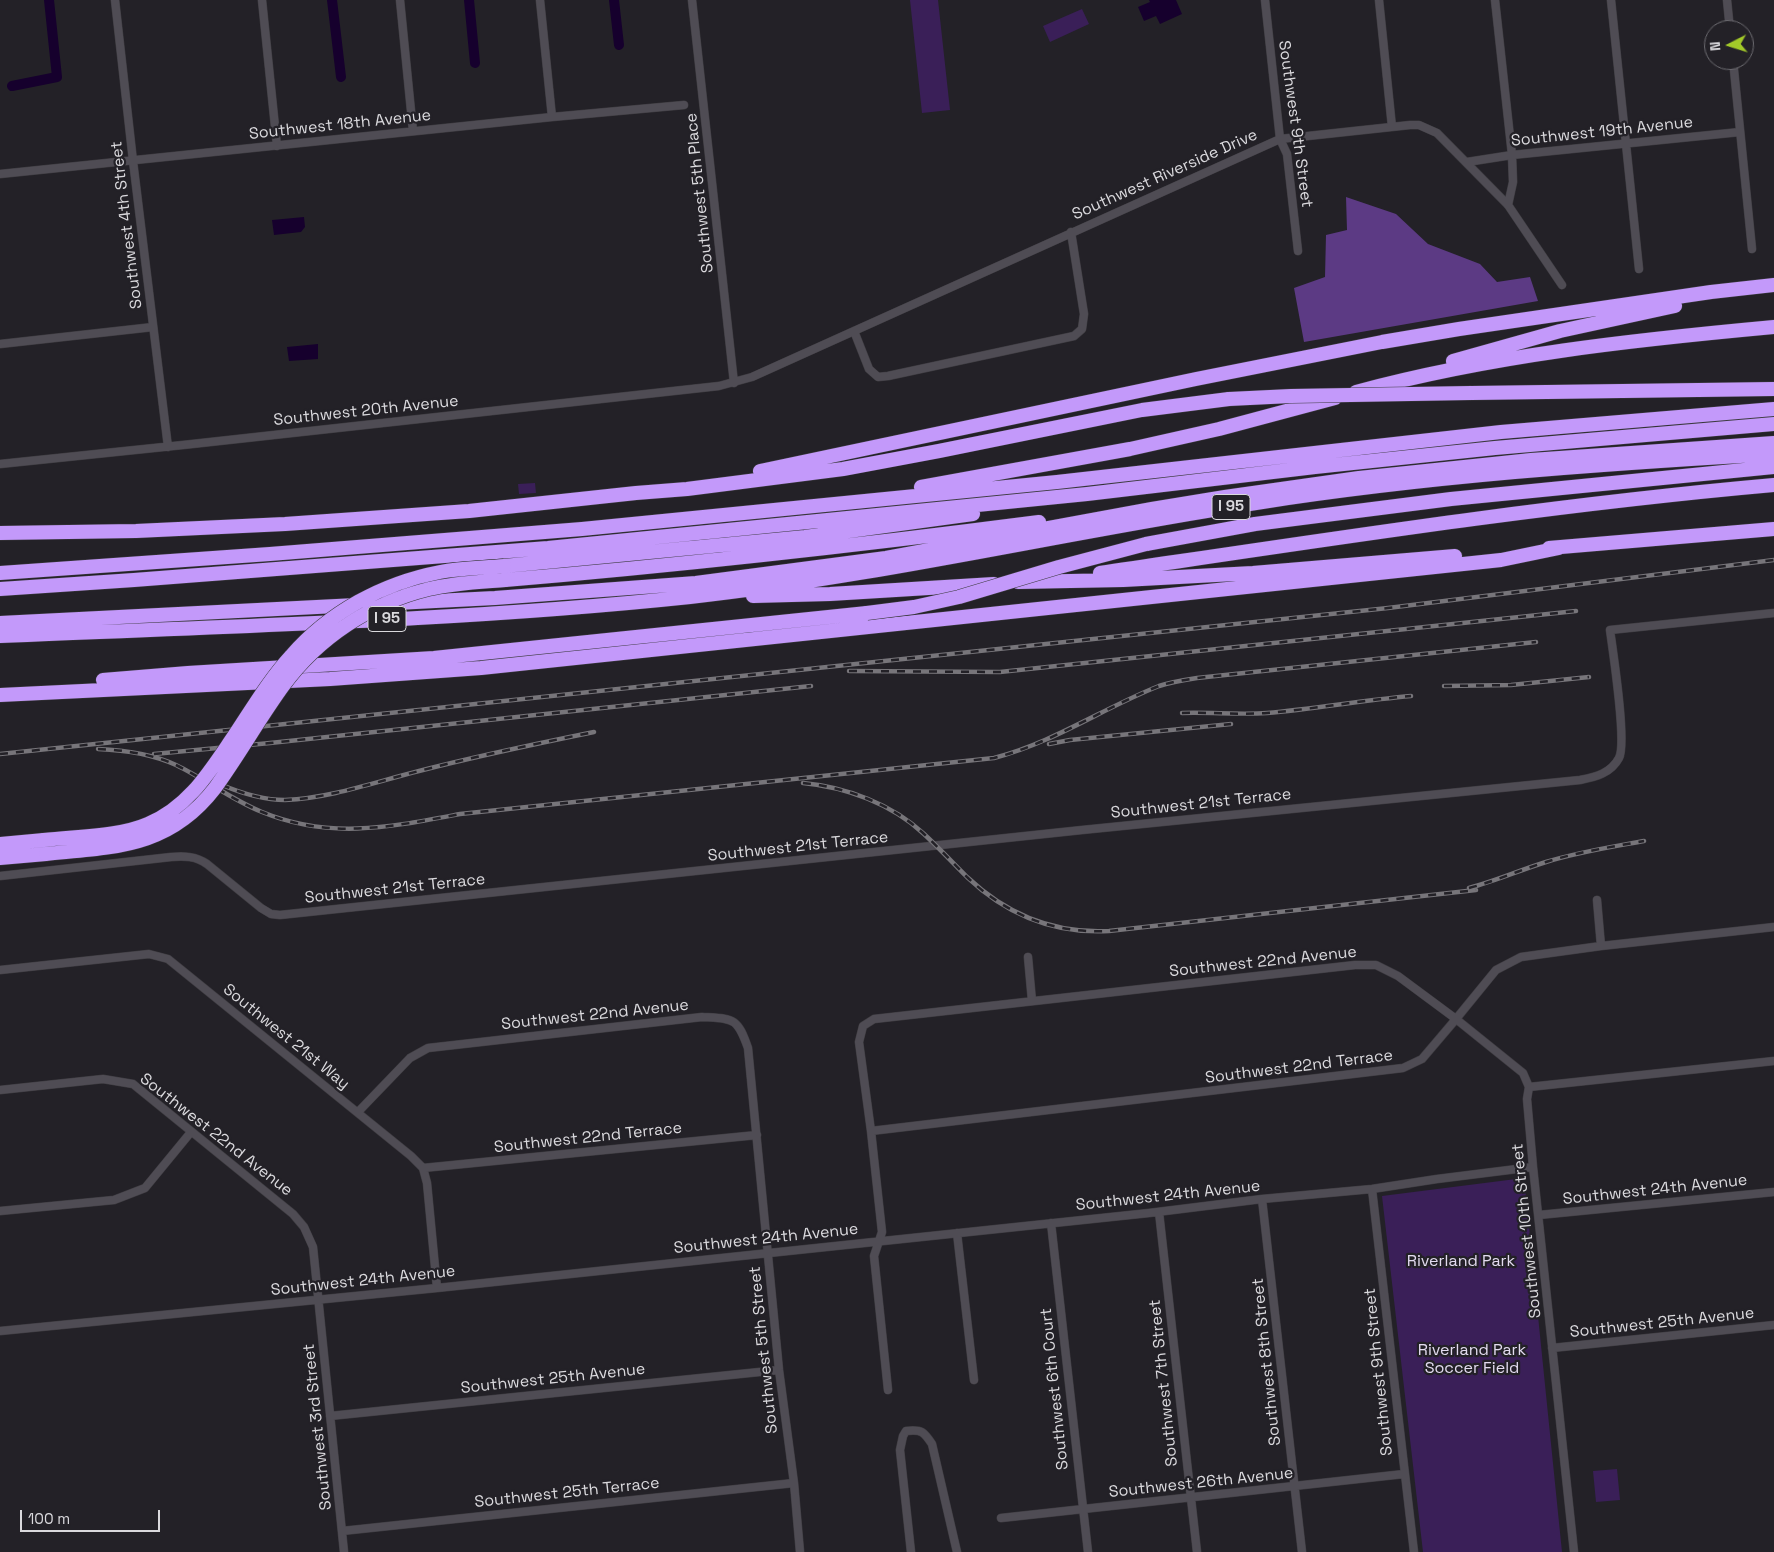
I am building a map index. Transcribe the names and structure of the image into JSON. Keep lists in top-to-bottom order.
{
  "streets": {
    "highway": ["I 95"],
    "street": [
      "Southwest 9th Street",
      "Southwest 18th Avenue",
      "Southwest 19th Avenue",
      "Southwest Riverside Drive",
      "Southwest 5th Place",
      "Southwest 4th Street",
      "Southwest 20th Avenue",
      "Southwest 21st Terrace",
      "Southwest 22nd Avenue",
      "Southwest 21st Way",
      "Southwest 22nd Terrace",
      "Southwest 24th Avenue",
      "Southwest 10th Street",
      "Southwest 25th Avenue",
      "Southwest 5th Street",
      "Southwest 8th Street",
      "Southwest 7th Street",
      "Southwest 6th Court",
      "Southwest 3rd Street",
      "Southwest 26th Avenue",
      "Southwest 25th Terrace"
    ]
  },
  "crossings": [
    ["Southwest 9th Street", "Southwest Riverside Drive"],
    ["Southwest 9th Street", "Southwest 24th Avenue"],
    ["Southwest 9th Street", "Southwest 26th Avenue"],
    ["Southwest 18th Avenue", "Southwest 4th Street"],
    ["Southwest 19th Avenue", "Southwest Riverside Drive"],
    ["Southwest Riverside Drive", "Southwest 5th Place"],
    ["Southwest Riverside Drive", "Southwest 20th Avenue"],
    ["Southwest 5th Place", "Southwest 20th Avenue"],
    ["Southwest 4th Street", "Southwest 20th Avenue"],
    ["Southwest 22nd Avenue", "Southwest 21st Way"],
    ["Southwest 22nd Avenue", "Southwest 22nd Terrace"],
    ["Southwest 22nd Avenue", "Southwest 24th Avenue"],
    ["Southwest 22nd Avenue", "Southwest 5th Street"],
    ["Southwest 22nd Avenue", "Southwest 3rd Street"],
    ["Southwest 21st Way", "Southwest 22nd Terrace"],
    ["Southwest 22nd Terrace", "Southwest 5th Street"],
    ["Southwest 24th Avenue", "Southwest 10th Street"],
    ["Southwest 24th Avenue", "Southwest 5th Street"],
    ["Southwest 24th Avenue", "Southwest 8th Street"],
    ["Southwest 24th Avenue", "Southwest 7th Street"],
    ["Southwest 24th Avenue", "Southwest 6th Court"],
    ["Southwest 24th Avenue", "Southwest 3rd Street"],
    ["Southwest 10th Street", "Southwest 25th Avenue"],
    ["Southwest 25th Avenue", "Southwest 5th Street"],
    ["Southwest 25th Avenue", "Southwest 3rd Street"],
    ["Southwest 5th Street", "Southwest 25th Terrace"],
    ["Southwest 8th Street", "Southwest 26th Avenue"],
    ["Southwest 7th Street", "Southwest 26th Avenue"],
    ["Southwest 6th Court", "Southwest 26th Avenue"],
    ["Southwest 3rd Street", "Southwest 25th Terrace"]
  ],
  "parks": ["Riverland Park", "Riverland Park Soccer Field"],
  "scale_bar": "100 m",
  "north": "left"
}
